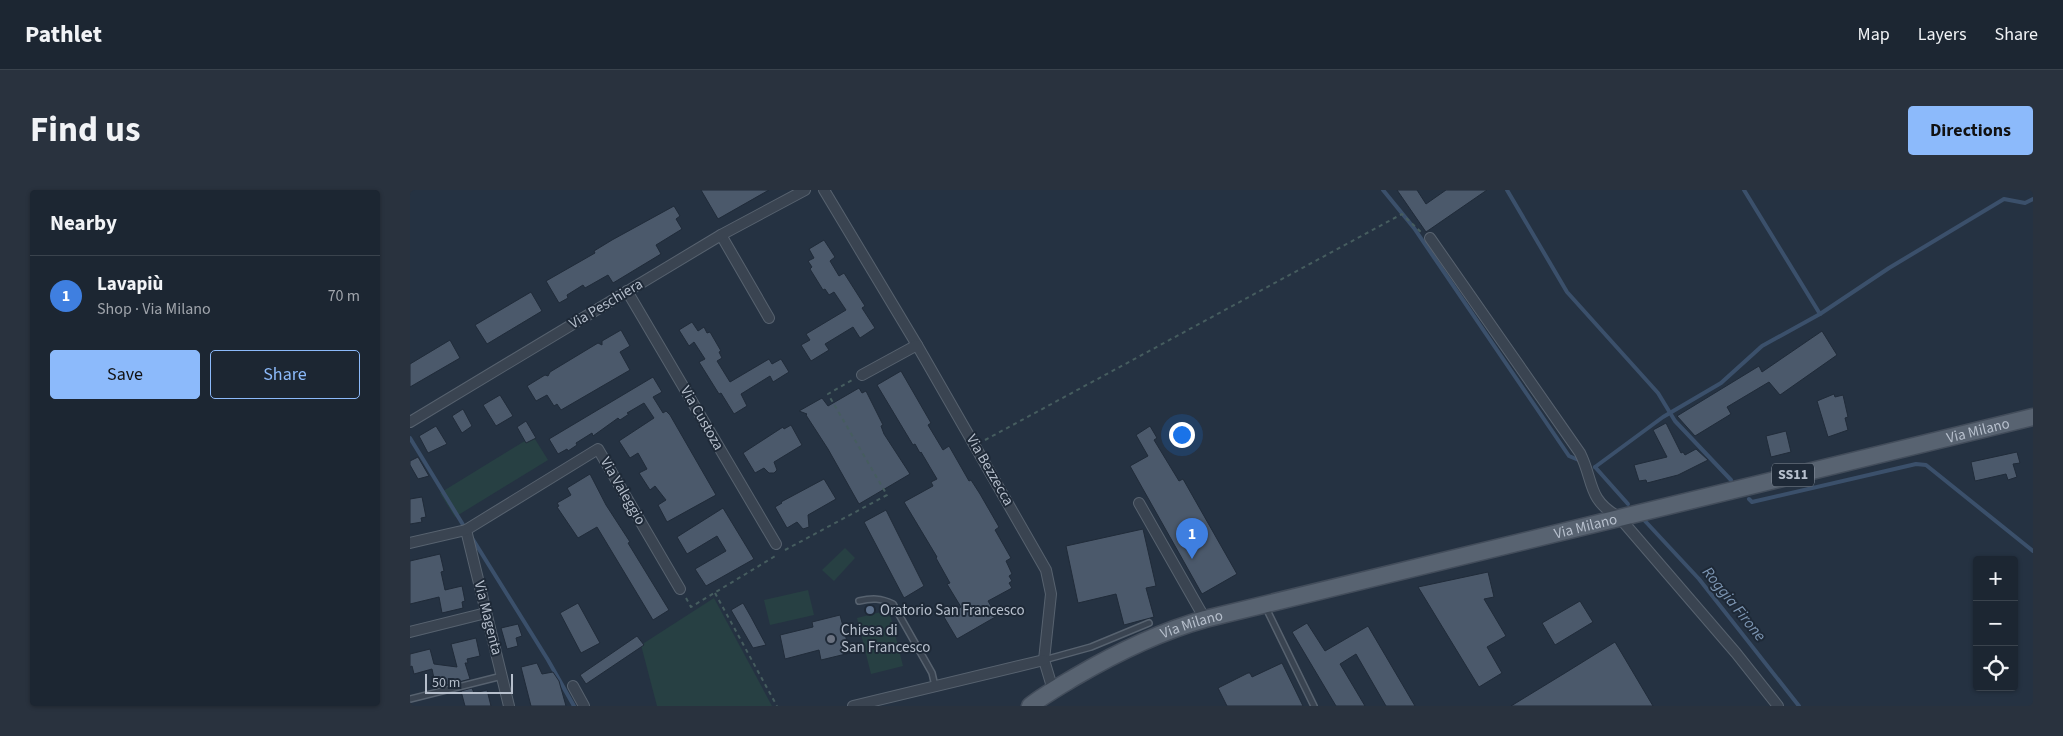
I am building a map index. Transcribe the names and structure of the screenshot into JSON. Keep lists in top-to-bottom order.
{
  "streets": {
    "main road": ["Via Milano", "SS11"],
    "street": [
      "Via Peschiera",
      "Via Custoza",
      "Via Bezzecca",
      "Via Valeggio",
      "Via Magenta"
    ]
  },
  "crossings": [
    ["Via Peschiera", "Via Custoza"],
    ["Via Milano", "Via Bezzecca"],
    ["Via Valeggio", "Via Magenta"]
  ],
  "water": ["Roggia Firone"],
  "places": ["Oratorio San Francesco", "Chiesa di San Francesco"],
  "scale_bar": "50 m",
  "page": {
    "header": "Pathlet",
    "nav": ["Map", "Layers", "Share"],
    "title": "Find us",
    "buttons": [
      "Directions",
      ["Save", "Share"]
    ],
    "heading": "Nearby",
    "list": [
      {
        "mark": "1",
        "name": "Lavapiù",
        "note": "Shop · Via Milano",
        "value": "70 m"
      }
    ],
    "pins": "1",
    "map_buttons": ["+", "−"],
    "scale": "50 m"
  }
}
